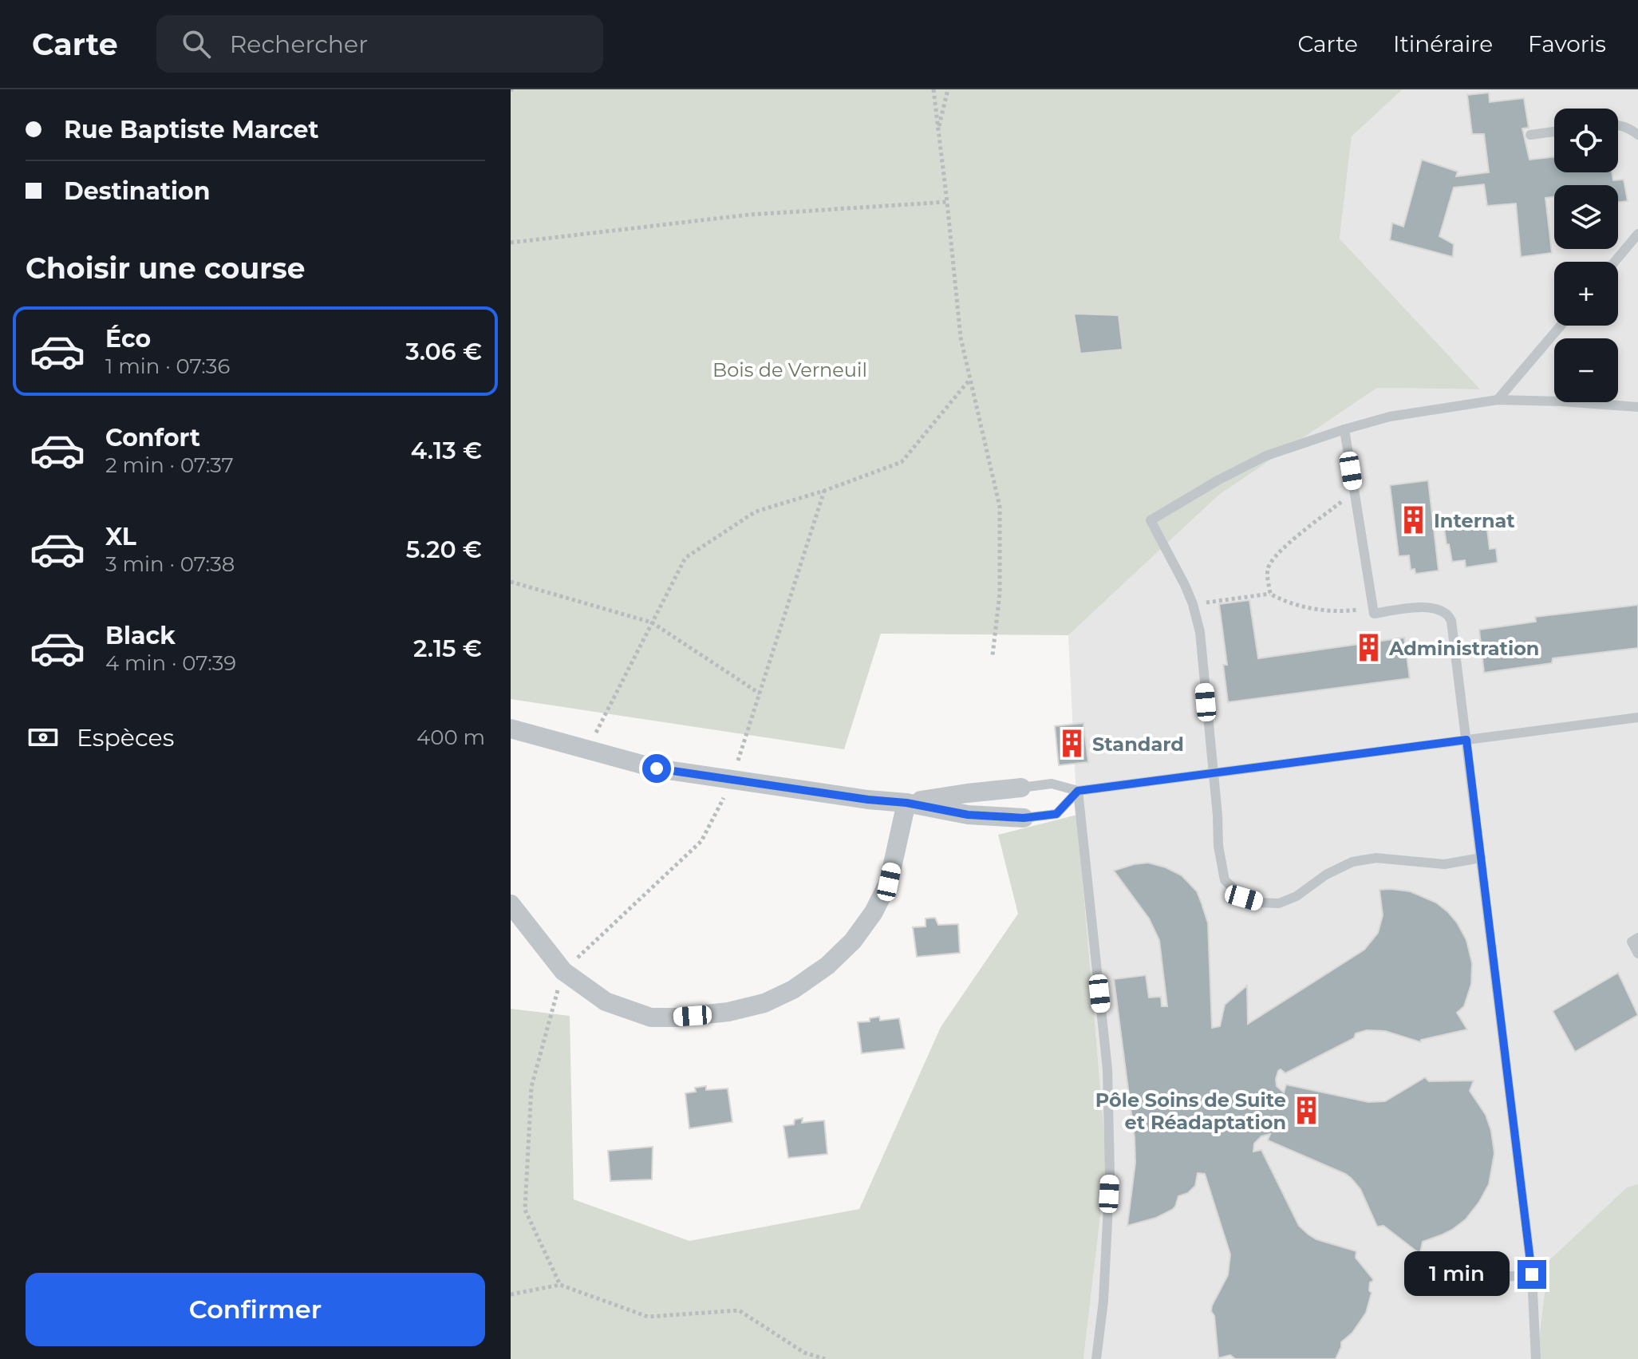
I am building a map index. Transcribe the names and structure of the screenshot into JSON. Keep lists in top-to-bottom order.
{
  "parks": ["Bois de Verneuil"],
  "places": {
    "building": [
      "Internat",
      "Administration",
      "Standard",
      "Pôle Soins de Suite et Réadaptation"
    ]
  },
  "page": {
    "header": "Carte",
    "search": "Rechercher",
    "nav": ["Carte", "Itinéraire", "Favoris"],
    "banner": ["Rue Baptiste Marcet", "Destination"],
    "map_buttons": ["+", "−"],
    "heading": "Choisir une course",
    "list": [
      {
        "name": "Éco",
        "note": "1 min · 07:36",
        "value": "3.06 €"
      },
      {
        "name": "Confort",
        "note": "2 min · 07:37",
        "value": "4.13 €"
      },
      {
        "name": "XL",
        "note": "3 min · 07:38",
        "value": "5.20 €"
      },
      {
        "name": "Black",
        "note": "4 min · 07:39",
        "value": "2.15 €"
      }
    ],
    "pay": ["Espèces", "400 m"],
    "bubble": "1 min",
    "buttons": "Confirmer"
  }
}
